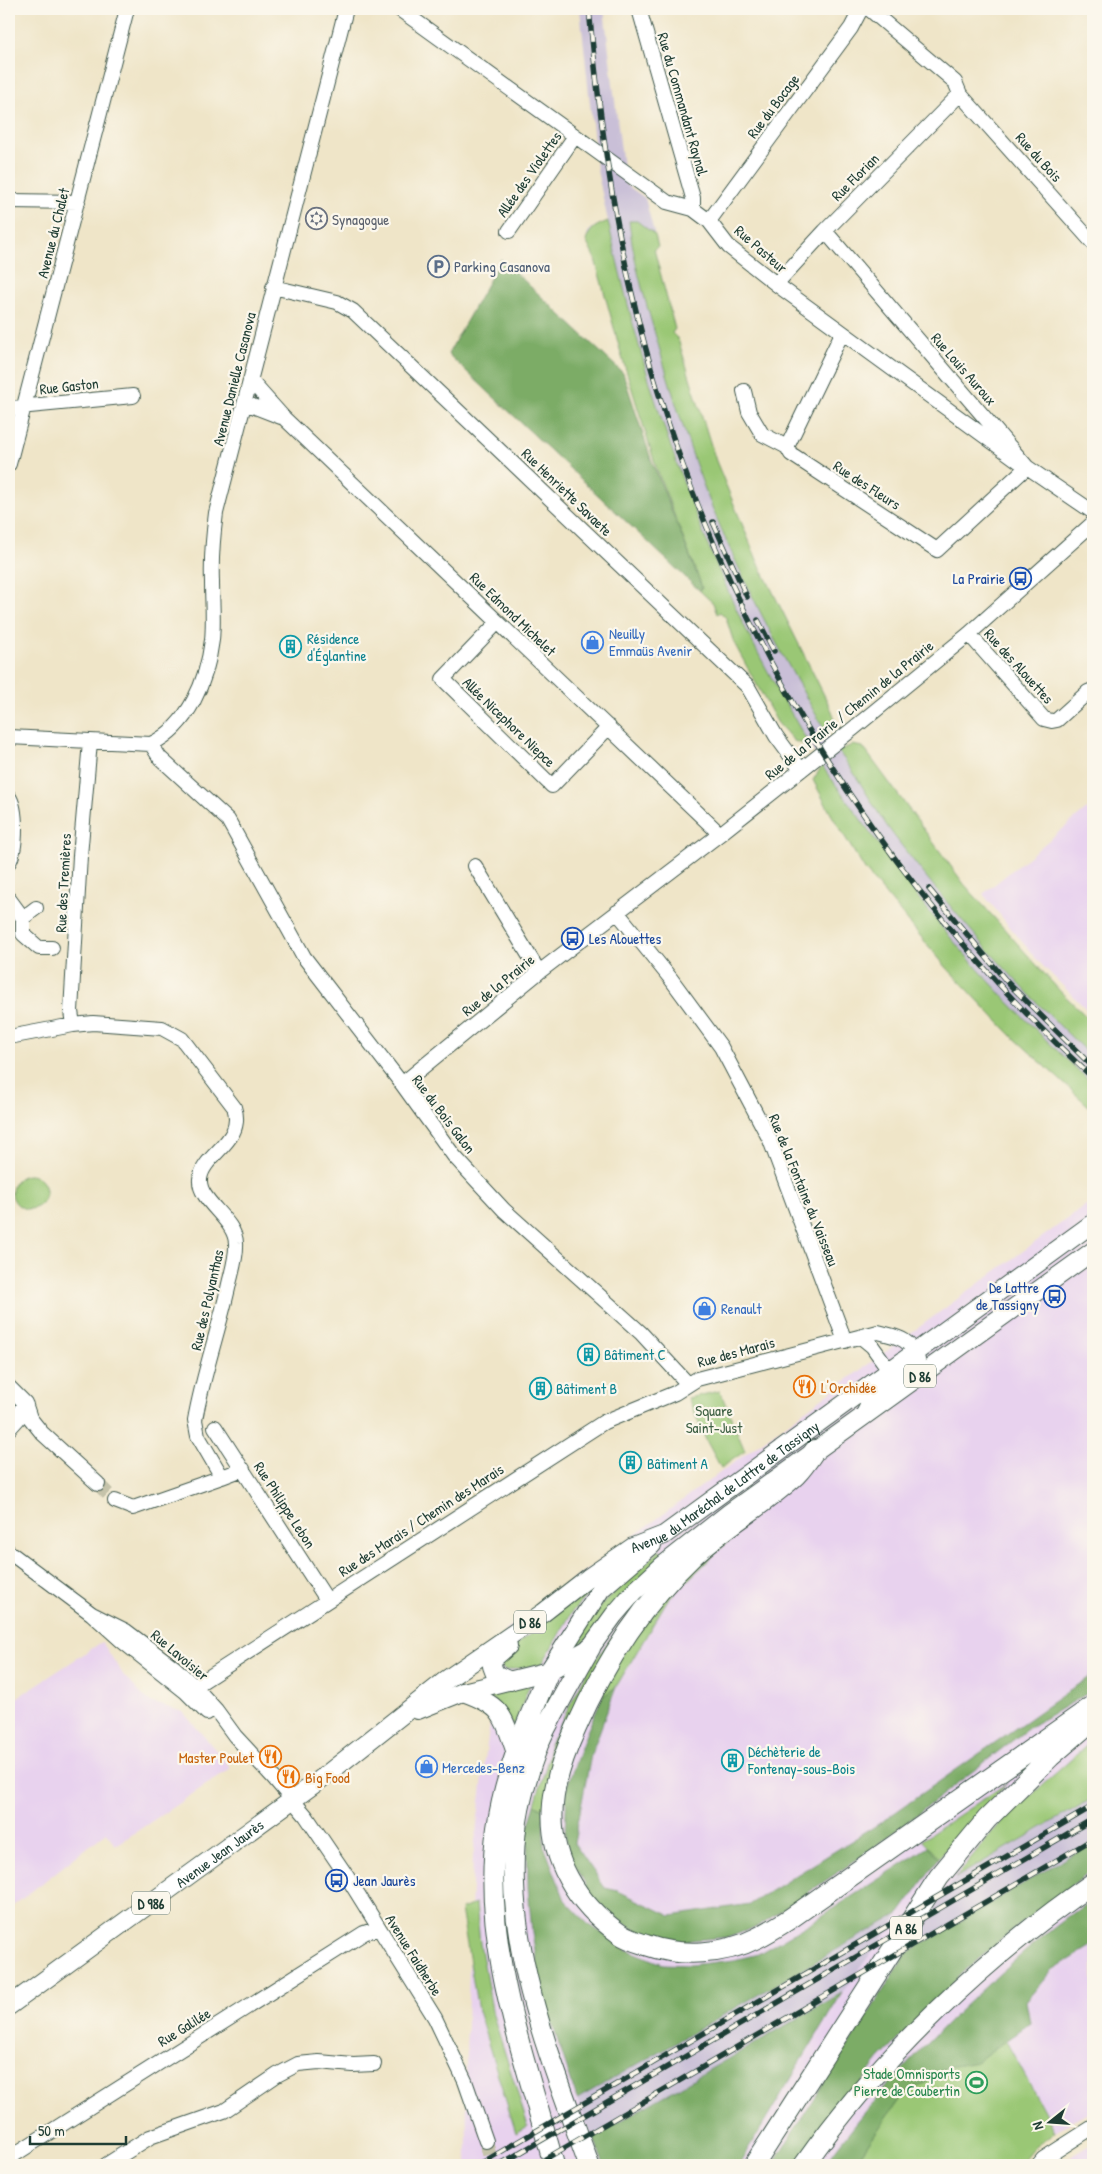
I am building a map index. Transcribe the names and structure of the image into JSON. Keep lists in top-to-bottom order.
{
  "streets": {
    "highway": ["A 86"],
    "main road": [
      "D 86",
      "Avenue du Maréchal de Lattre de Tassigny",
      "Avenue Jean Jaurès",
      "D 986"
    ],
    "street": [
      "Rue du Commandant Raynal",
      "Rue du Bocage",
      "Rue du Bois",
      "Allée des Violettes",
      "Rue Florian",
      "Avenue du Chalet",
      "Rue Pasteur",
      "Rue Louis Auroux",
      "Avenue Danielle Casanova",
      "Rue Gaston",
      "Rue des Fleurs",
      "Rue Henriette Savaete",
      "Rue Edmond Michelet",
      "Rue des Alouettes",
      "Rue de la Prairie / Chemin de la Prairie",
      "Allée Nicephore Niepce",
      "Rue des Tremières",
      "Rue de la Prairie",
      "Rue du Bois Galon",
      "Rue de la Fontaine du Vaisseau",
      "Rue des Polyanthas",
      "Rue des Marais",
      "Rue Philippe Lebon",
      "Rue des Marais / Chemin des Marais",
      "Rue Lavoisier",
      "Avenue Faidherbe",
      "Rue Galilée"
    ]
  },
  "crossings": [
    ["Rue du Commandant Raynal", "Rue Pasteur"],
    ["Rue du Bocage", "Rue Pasteur"],
    ["Rue du Bois", "Rue Florian"],
    ["Allée des Violettes", "Rue Pasteur"],
    ["Rue Florian", "Rue Pasteur"],
    ["Rue Florian", "Rue Louis Auroux"],
    ["Avenue du Chalet", "Rue Gaston"],
    ["Rue Pasteur", "Rue Louis Auroux"],
    ["Rue Pasteur", "Rue des Fleurs"],
    ["Rue Louis Auroux", "Rue des Fleurs"],
    ["Avenue Danielle Casanova", "Rue Henriette Savaete"],
    ["Avenue Danielle Casanova", "Rue Edmond Michelet"],
    ["Avenue Danielle Casanova", "Rue du Bois Galon"],
    ["Rue Henriette Savaete", "Rue de la Prairie / Chemin de la Prairie"],
    ["Rue Edmond Michelet", "Rue de la Prairie / Chemin de la Prairie"],
    ["Rue Edmond Michelet", "Allée Nicephore Niepce"],
    ["Rue des Alouettes", "Rue de la Prairie / Chemin de la Prairie"],
    ["Rue de la Prairie / Chemin de la Prairie", "Rue de la Prairie"],
    ["Rue de la Prairie / Chemin de la Prairie", "Rue de la Fontaine du Vaisseau"],
    ["Rue des Tremières", "Rue des Polyanthas"],
    ["Rue de la Prairie", "Rue du Bois Galon"],
    ["Rue de la Prairie", "Rue de la Fontaine du Vaisseau"],
    ["Rue du Bois Galon", "Rue des Marais"],
    ["Rue de la Fontaine du Vaisseau", "Rue des Marais"],
    ["Rue des Marais", "Avenue du Maréchal de Lattre de Tassigny"],
    ["Rue des Marais", "Rue des Marais / Chemin des Marais"],
    ["D 86", "Avenue du Maréchal de Lattre de Tassigny"],
    ["Avenue du Maréchal de Lattre de Tassigny", "Avenue Jean Jaurès"],
    ["Rue Philippe Lebon", "Rue des Marais / Chemin des Marais"],
    ["Rue des Marais / Chemin des Marais", "Rue Lavoisier"],
    ["Rue Lavoisier", "Avenue Jean Jaurès"],
    ["Rue Lavoisier", "Avenue Faidherbe"],
    ["Avenue Jean Jaurès", "Avenue Faidherbe"],
    ["Avenue Faidherbe", "Rue Galilée"]
  ],
  "parks": ["Square Saint-Just"],
  "places": {
    "synagogue": ["Synagogue"],
    "parking": ["Parking Casanova"],
    "bus stop": [
      "La Prairie",
      "Les Alouettes",
      "De Lattre de Tassigny",
      "Jean Jaurès"
    ],
    "shop": ["Neuilly Emmaüs Avenir", "Renault", "Mercedes-Benz"],
    "building": [
      "Résidence d'Églantine",
      "Bâtiment C",
      "Bâtiment B",
      "Bâtiment A",
      "Déchèterie de Fontenay-sous-Bois"
    ],
    "restaurant": ["L'Orchidée", "Master Poulet", "Big Food"],
    "sports": ["Stade Omnisports Pierre de Coubertin"]
  },
  "scale_bar": "50 m",
  "north": "left"
}
